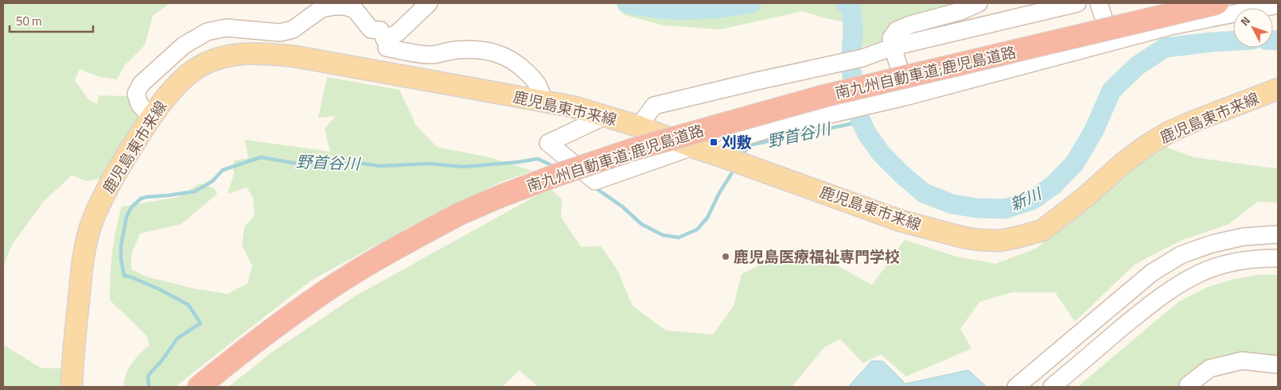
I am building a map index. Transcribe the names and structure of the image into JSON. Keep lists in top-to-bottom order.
{
  "streets": {
    "highway": ["南九州自動車道;鹿児島道路"],
    "main road": ["鹿児島東市来線"]
  },
  "water": ["野首谷川", "新川"],
  "places": {
    "transit": ["刈敷"],
    "other": ["鹿児島医療福祉専門学校"]
  },
  "scale_bar": "50 m",
  "north": "top left"
}
